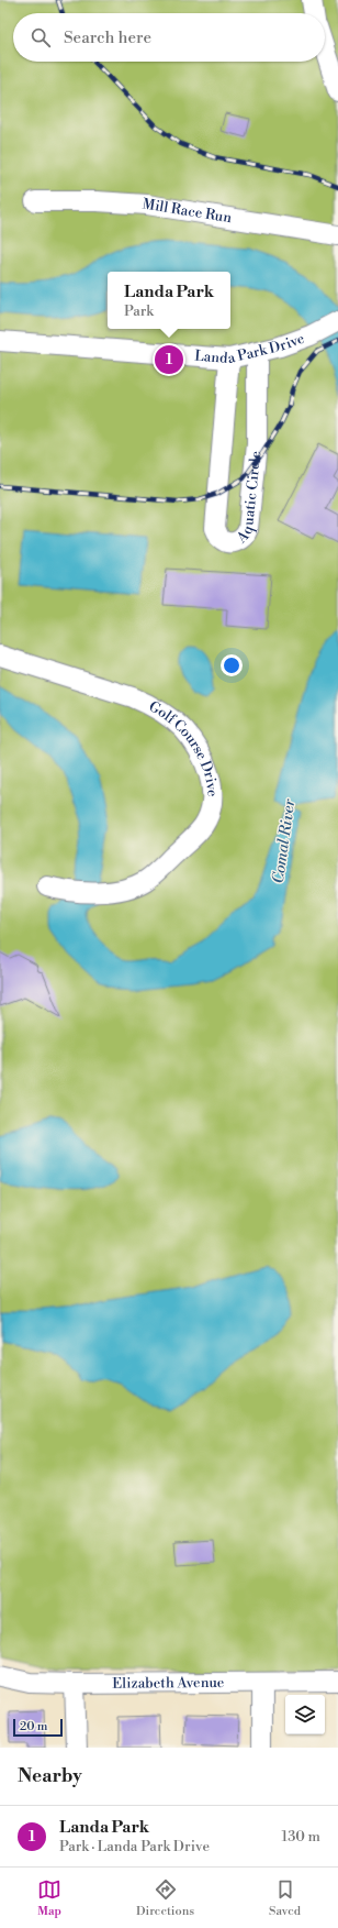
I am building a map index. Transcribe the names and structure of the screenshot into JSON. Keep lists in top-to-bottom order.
{
  "streets": {
    "street": [
      "Mill Race Run",
      "Landa Park Drive",
      "Aquatic Circle",
      "Golf Course Drive",
      "Elizabeth Avenue"
    ]
  },
  "crossings": [
    ["Landa Park Drive", "Aquatic Circle"]
  ],
  "water": ["Comal River"],
  "scale_bar": "20 m",
  "page": {
    "search": "Search here",
    "popup": ["Landa Park", "Park"],
    "pins": "1",
    "scale": "20 m",
    "heading": "Nearby",
    "list": [
      {
        "mark": "1",
        "name": "Landa Park",
        "note": "Park · Landa Park Drive",
        "value": "130 m"
      }
    ],
    "nav": ["Map", "Directions", "Saved"]
  }
}
